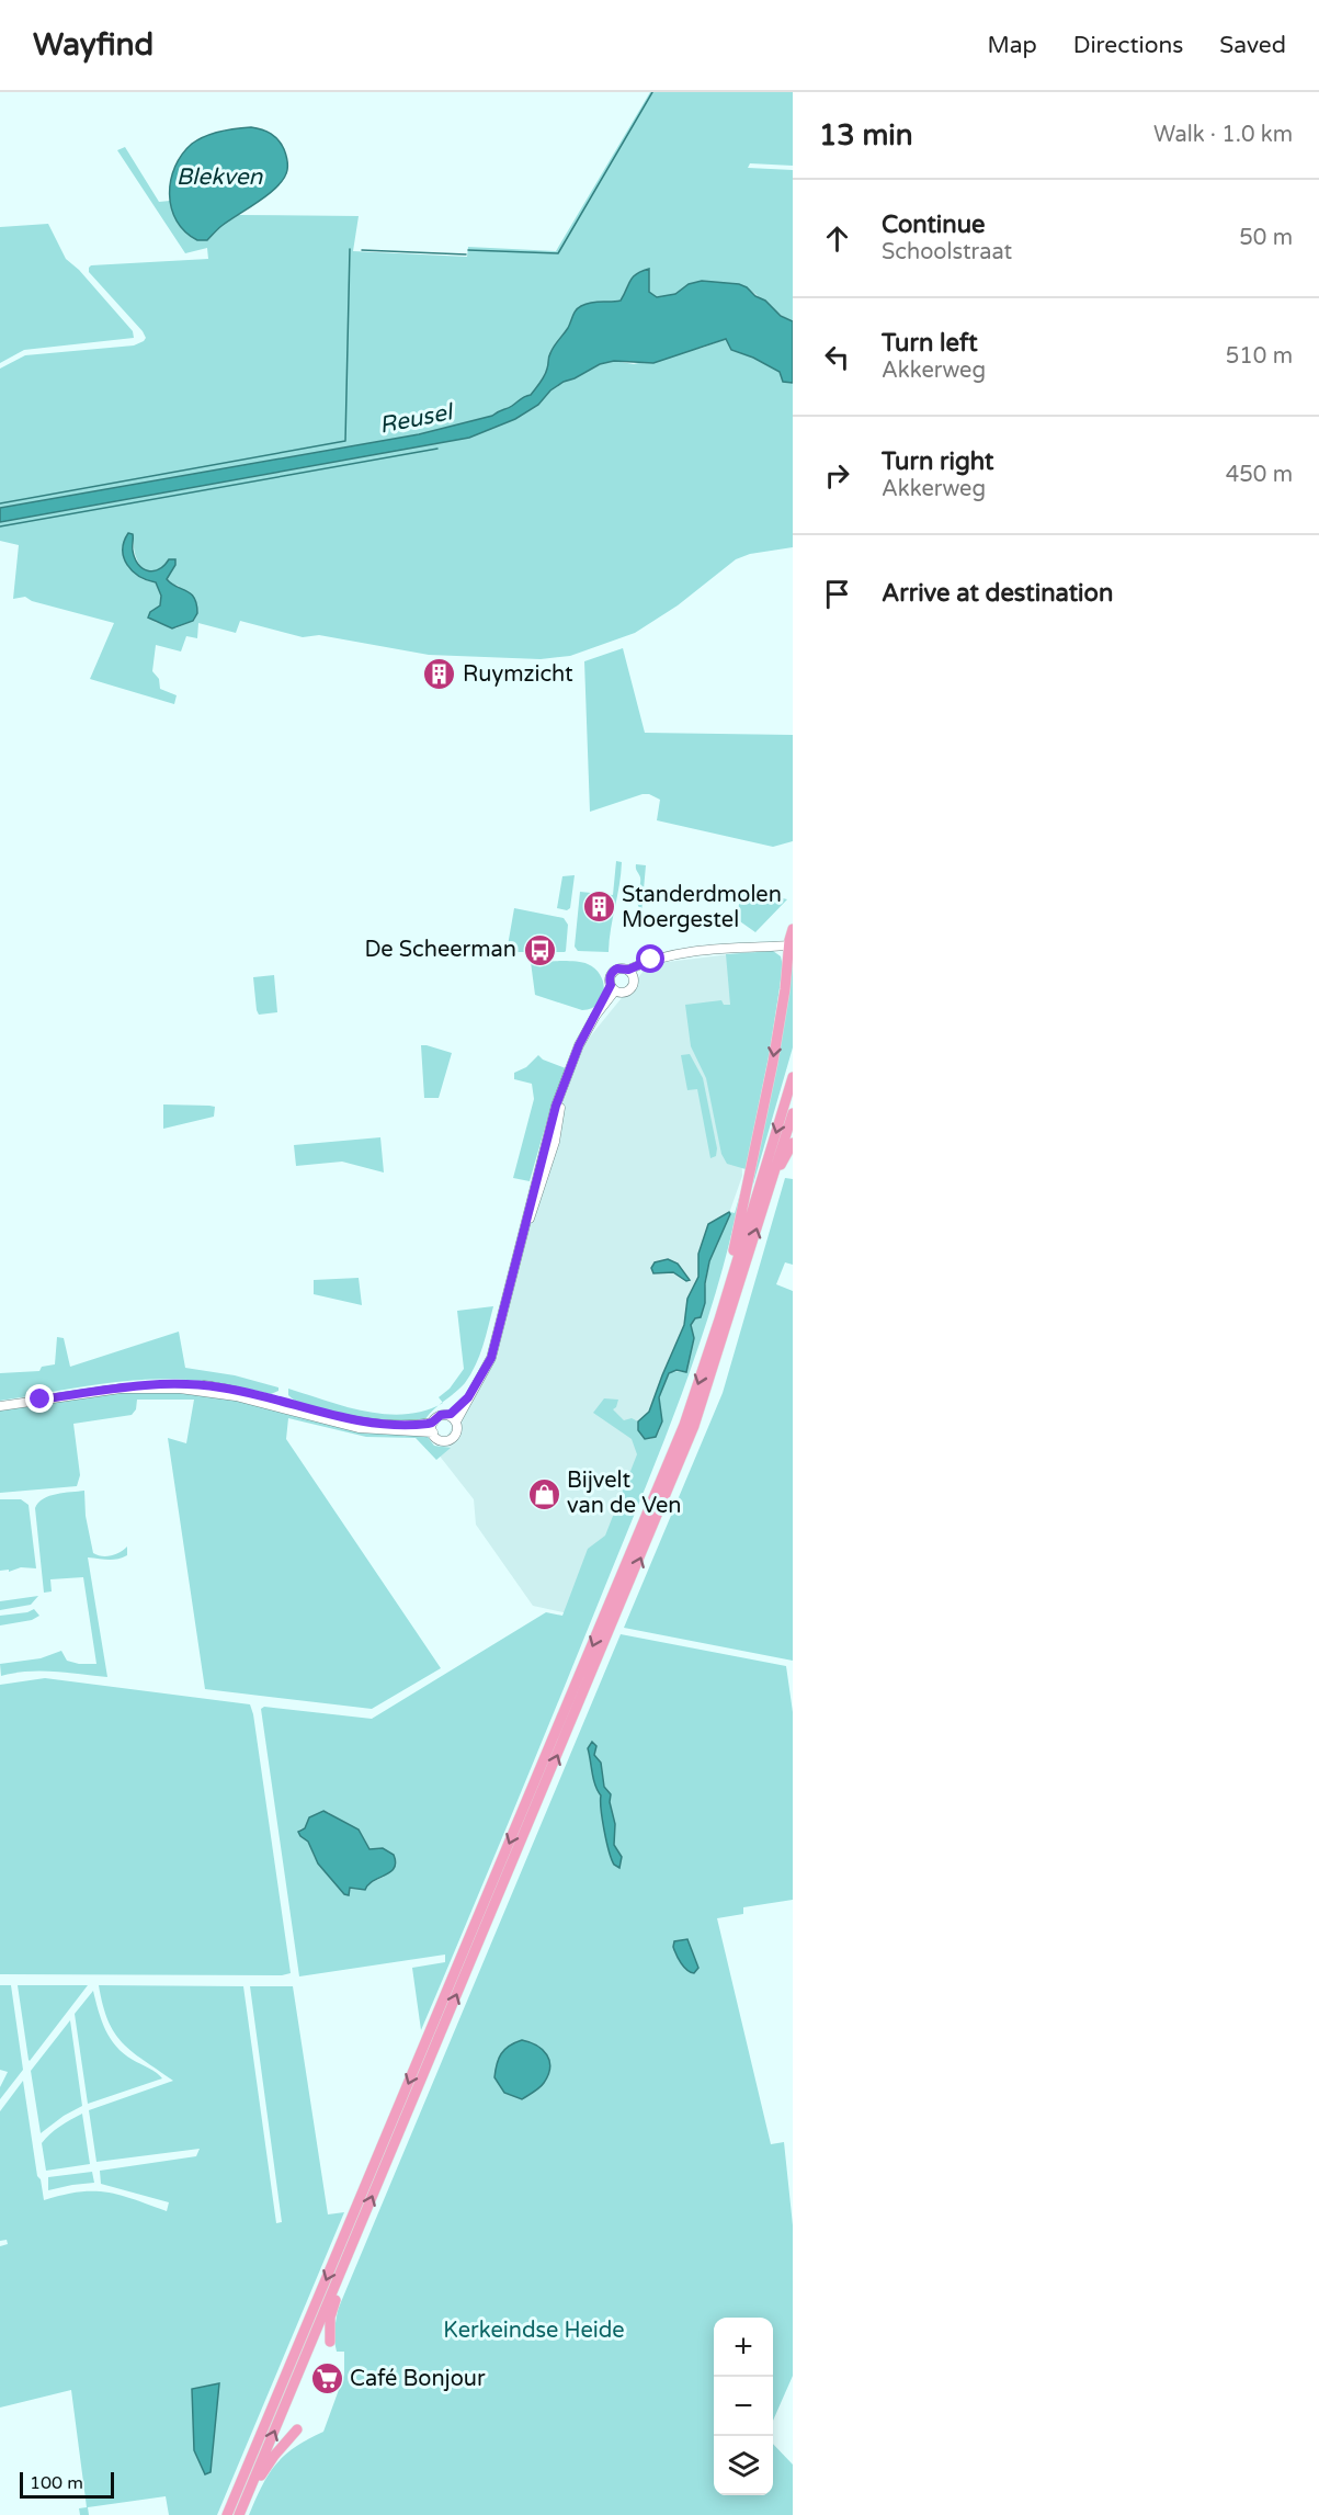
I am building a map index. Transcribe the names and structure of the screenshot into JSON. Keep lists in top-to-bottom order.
{
  "water": ["Blekven", "Reusel"],
  "parks": ["Kerkeindse Heide"],
  "places": {
    "building": ["Ruymzicht", "Standerdmolen Moergestel"],
    "bus stop": ["De Scheerman"],
    "shop": ["Bijvelt van de Ven"],
    "supermarket": ["Café Bonjour"]
  },
  "scale_bar": "100 m",
  "page": {
    "header": "Wayfind",
    "nav": ["Map", "Directions", "Saved"],
    "heading": ["13 min", "Walk · 1.0 km"],
    "list": [
      ["Continue", "Schoolstraat", "50 m"],
      ["Turn left", "Akkerweg", "510 m"],
      ["Turn right", "Akkerweg", "450 m"],
      "Arrive at destination"
    ],
    "map_buttons": ["+", "−"],
    "scale": "100 m"
  }
}
